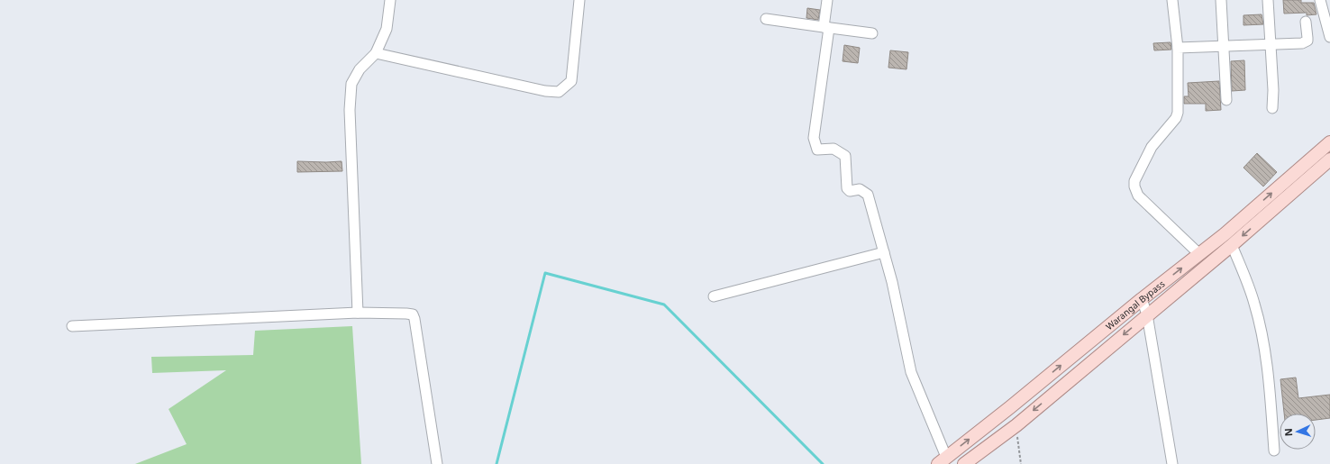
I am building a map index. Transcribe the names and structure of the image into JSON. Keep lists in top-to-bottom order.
{
  "streets": {
    "main road": ["Warangal Bypass"]
  },
  "north": "left"
}
